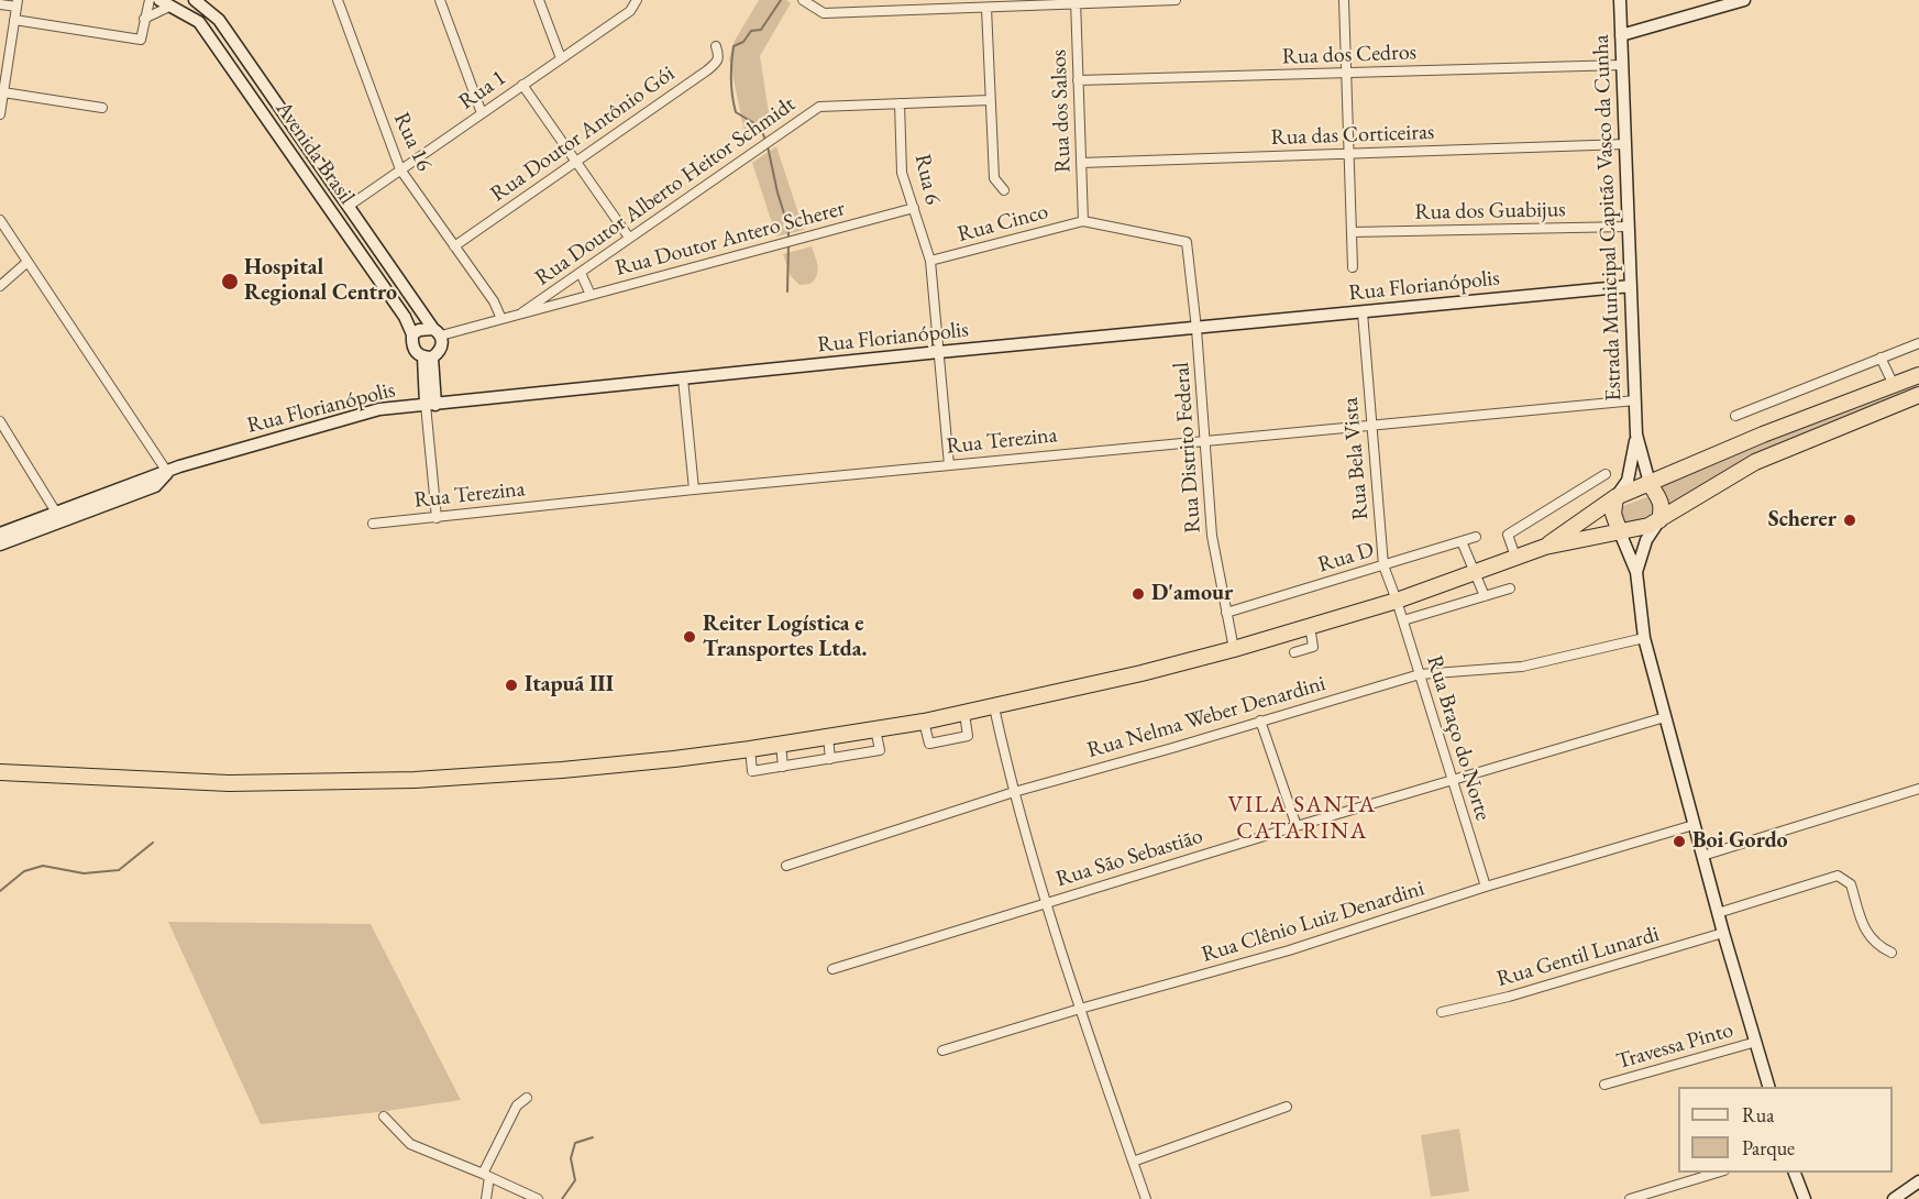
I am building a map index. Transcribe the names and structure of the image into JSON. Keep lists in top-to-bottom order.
{
  "streets": {
    "street": [
      "Rua dos Cedros",
      "Rua 1",
      "Rua dos Salsos",
      "Rua Doutor Antônio Gói",
      "Rua das Corticeiras",
      "Rua 16",
      "Avenida Brasil",
      "Rua 6",
      "Rua Doutor Alberto Heitor Schmidt",
      "Rua dos Guabijus",
      "Estrada Municipal Capitão Vasco da Cunha",
      "Rua Cinco",
      "Rua Doutor Antero Scherer",
      "Rua Florianópolis",
      "Rua Terezina",
      "Rua Distrito Federal",
      "Rua Bela Vista",
      "Rua D",
      "Rua Nelma Weber Denardini",
      "Rua Braço do Norte",
      "Rua São Sebastião",
      "Rua Clênio Luiz Denardini",
      "Rua Gentil Lunardi",
      "Travessa Pinto"
    ]
  },
  "crossings": [
    ["Rua dos Cedros", "Rua dos Salsos"],
    ["Rua dos Cedros", "Estrada Municipal Capitão Vasco da Cunha"],
    ["Rua 1", "Rua 16"],
    ["Rua 1", "Avenida Brasil"],
    ["Rua dos Salsos", "Rua das Corticeiras"],
    ["Rua dos Salsos", "Rua Cinco"],
    ["Rua dos Salsos", "Rua Distrito Federal"],
    ["Rua Doutor Antônio Gói", "Rua 16"],
    ["Rua das Corticeiras", "Estrada Municipal Capitão Vasco da Cunha"],
    ["Rua 16", "Rua Doutor Antero Scherer"],
    ["Avenida Brasil", "Rua Doutor Antero Scherer"],
    ["Avenida Brasil", "Rua Florianópolis"],
    ["Rua 6", "Rua Doutor Alberto Heitor Schmidt"],
    ["Rua 6", "Rua Cinco"],
    ["Rua 6", "Rua Doutor Antero Scherer"],
    ["Rua 6", "Rua Florianópolis"],
    ["Rua 6", "Rua Terezina"],
    ["Rua Doutor Alberto Heitor Schmidt", "Rua Doutor Antero Scherer"],
    ["Rua dos Guabijus", "Estrada Municipal Capitão Vasco da Cunha"],
    ["Estrada Municipal Capitão Vasco da Cunha", "Rua Florianópolis"],
    ["Estrada Municipal Capitão Vasco da Cunha", "Rua Terezina"],
    ["Rua Cinco", "Rua Distrito Federal"],
    ["Rua Florianópolis", "Rua Distrito Federal"],
    ["Rua Florianópolis", "Rua Bela Vista"],
    ["Rua Terezina", "Rua Distrito Federal"],
    ["Rua Terezina", "Rua Bela Vista"],
    ["Rua Distrito Federal", "Rua D"],
    ["Rua Bela Vista", "Rua D"],
    ["Rua Bela Vista", "Rua Braço do Norte"],
    ["Rua Nelma Weber Denardini", "Rua Braço do Norte"],
    ["Rua Braço do Norte", "Rua São Sebastião"],
    ["Rua Braço do Norte", "Rua Clênio Luiz Denardini"]
  ],
  "districts": ["VILA SANTA CATARINA"],
  "places": [
    "Hospital Regional Centro",
    "Scherer",
    "D'amour",
    "Reiter Logística e Transportes Ltda.",
    "Itapuã III",
    "Boi Gordo"
  ],
  "legend": ["Rua", "Parque"]
}
